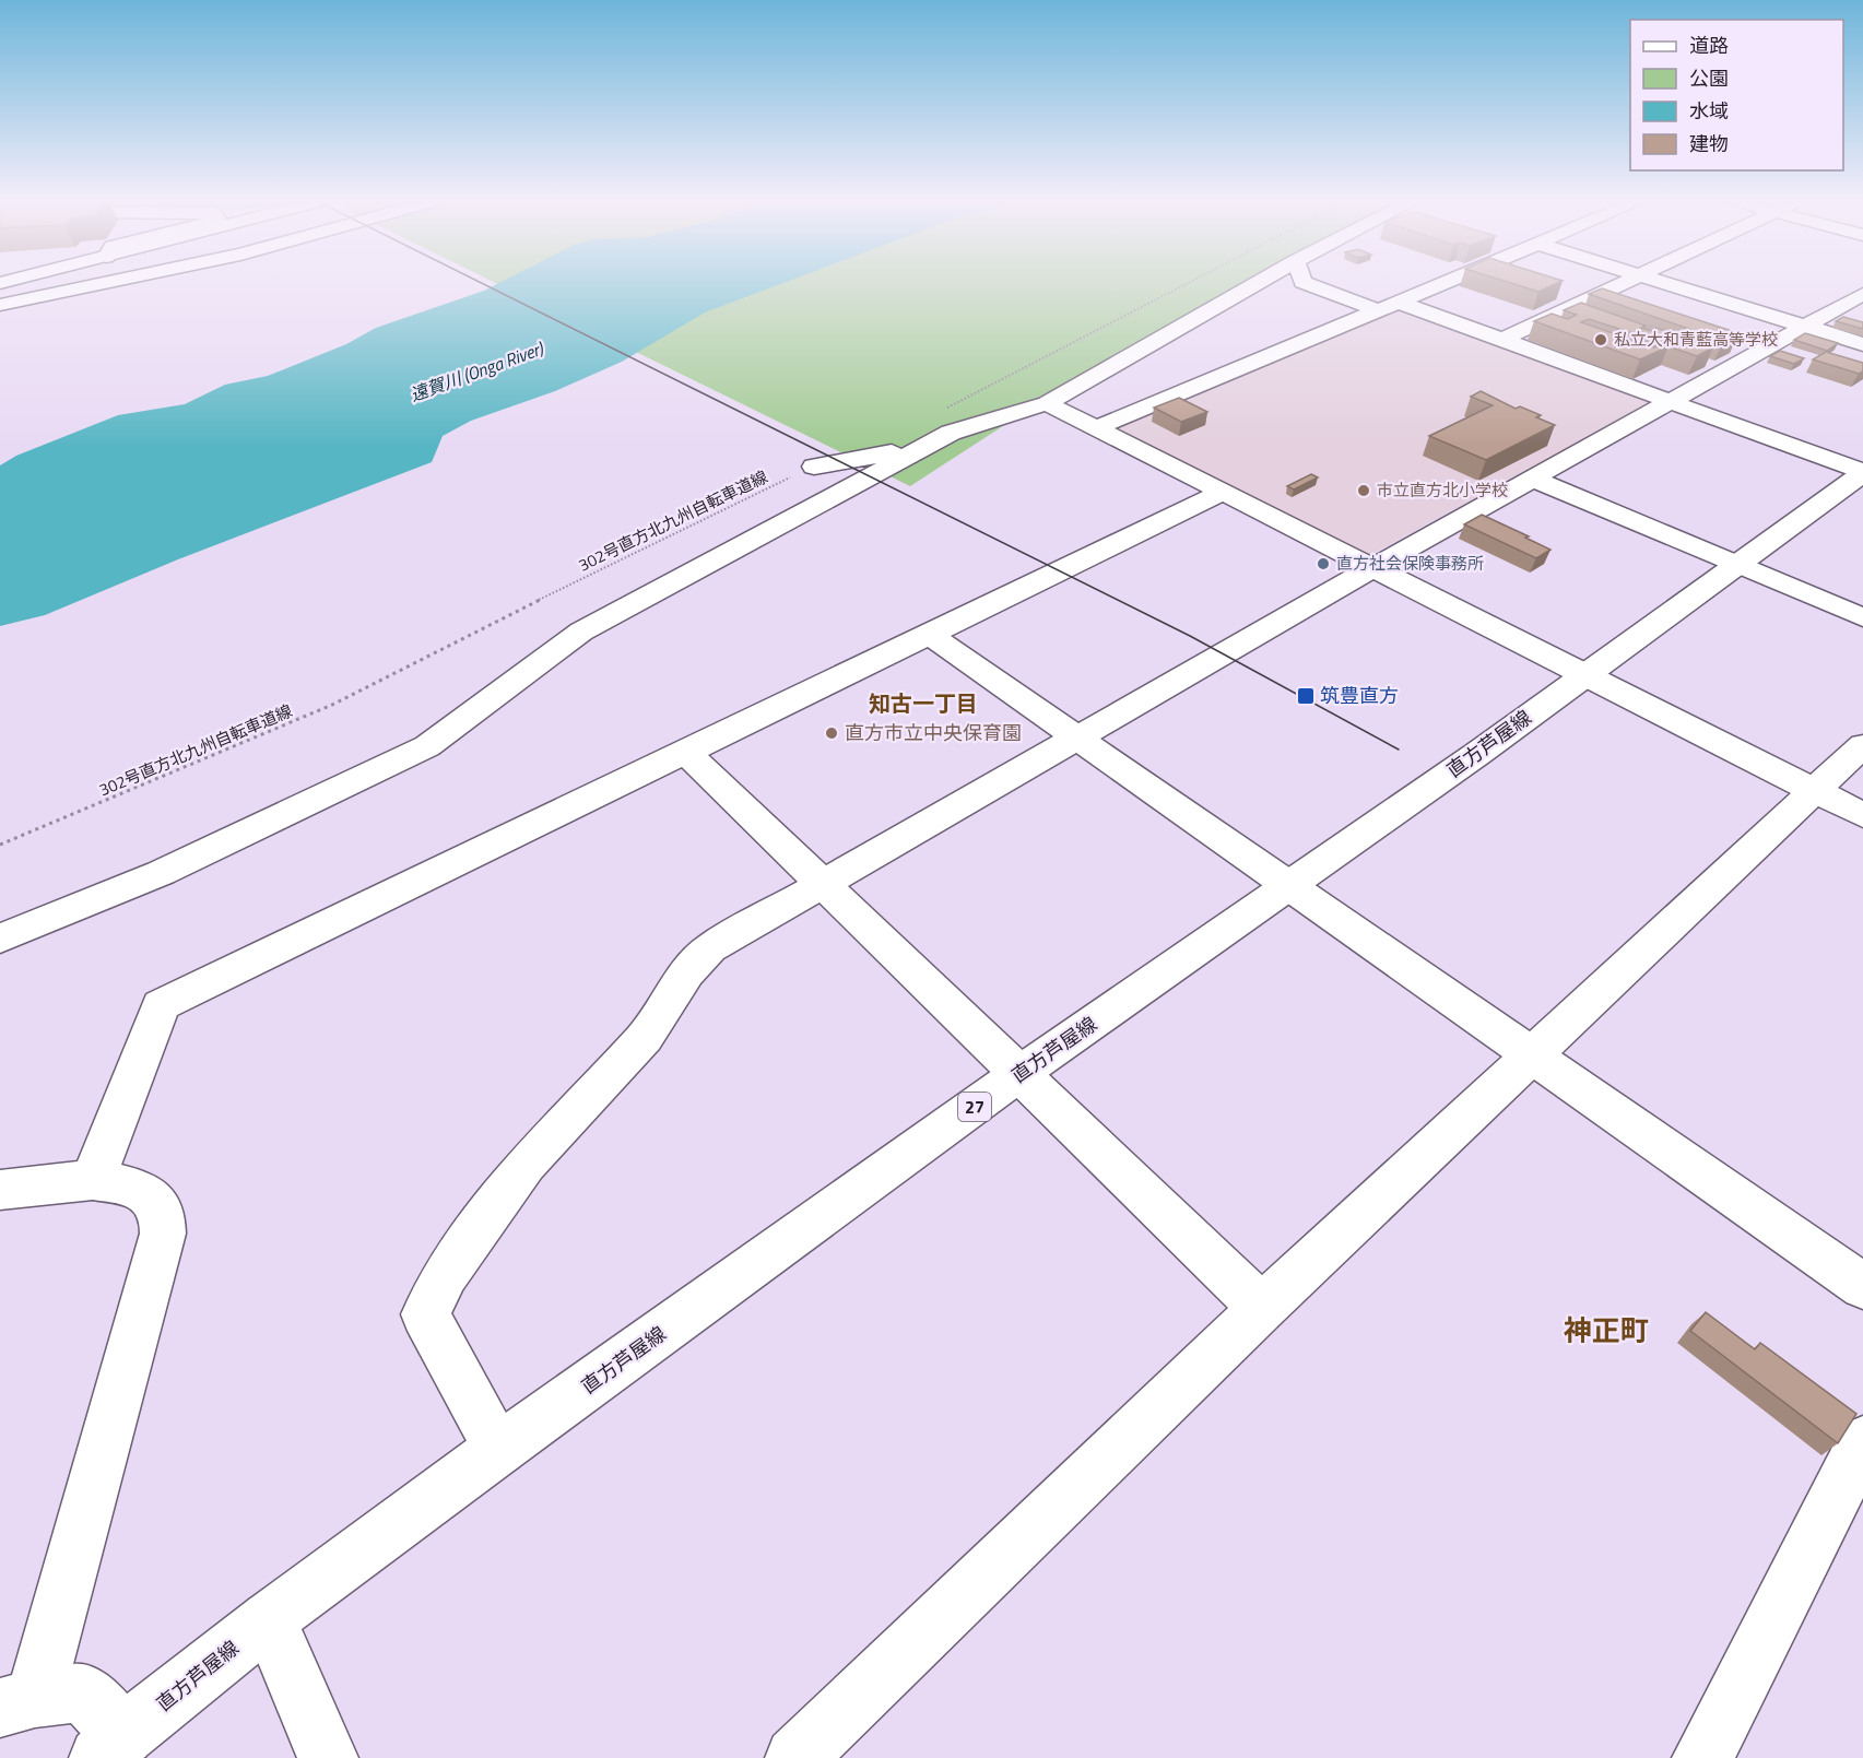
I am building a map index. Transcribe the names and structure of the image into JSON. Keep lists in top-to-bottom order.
{
  "streets": {
    "street": ["直方芦屋線", "27"],
    "path": ["302号直方北九州自転車道線"]
  },
  "districts": ["知古一丁目", "神正町"],
  "water": ["遠賀川 (Onga River)"],
  "places": {
    "other": [
      "私立大和青藍高等学校",
      "市立直方北小学校",
      "直方社会保険事務所",
      "直方市立中央保育園"
    ],
    "transit": ["筑豊直方"]
  },
  "legend": [
    "道路",
    "公園",
    "水域",
    "建物"
  ]
}
